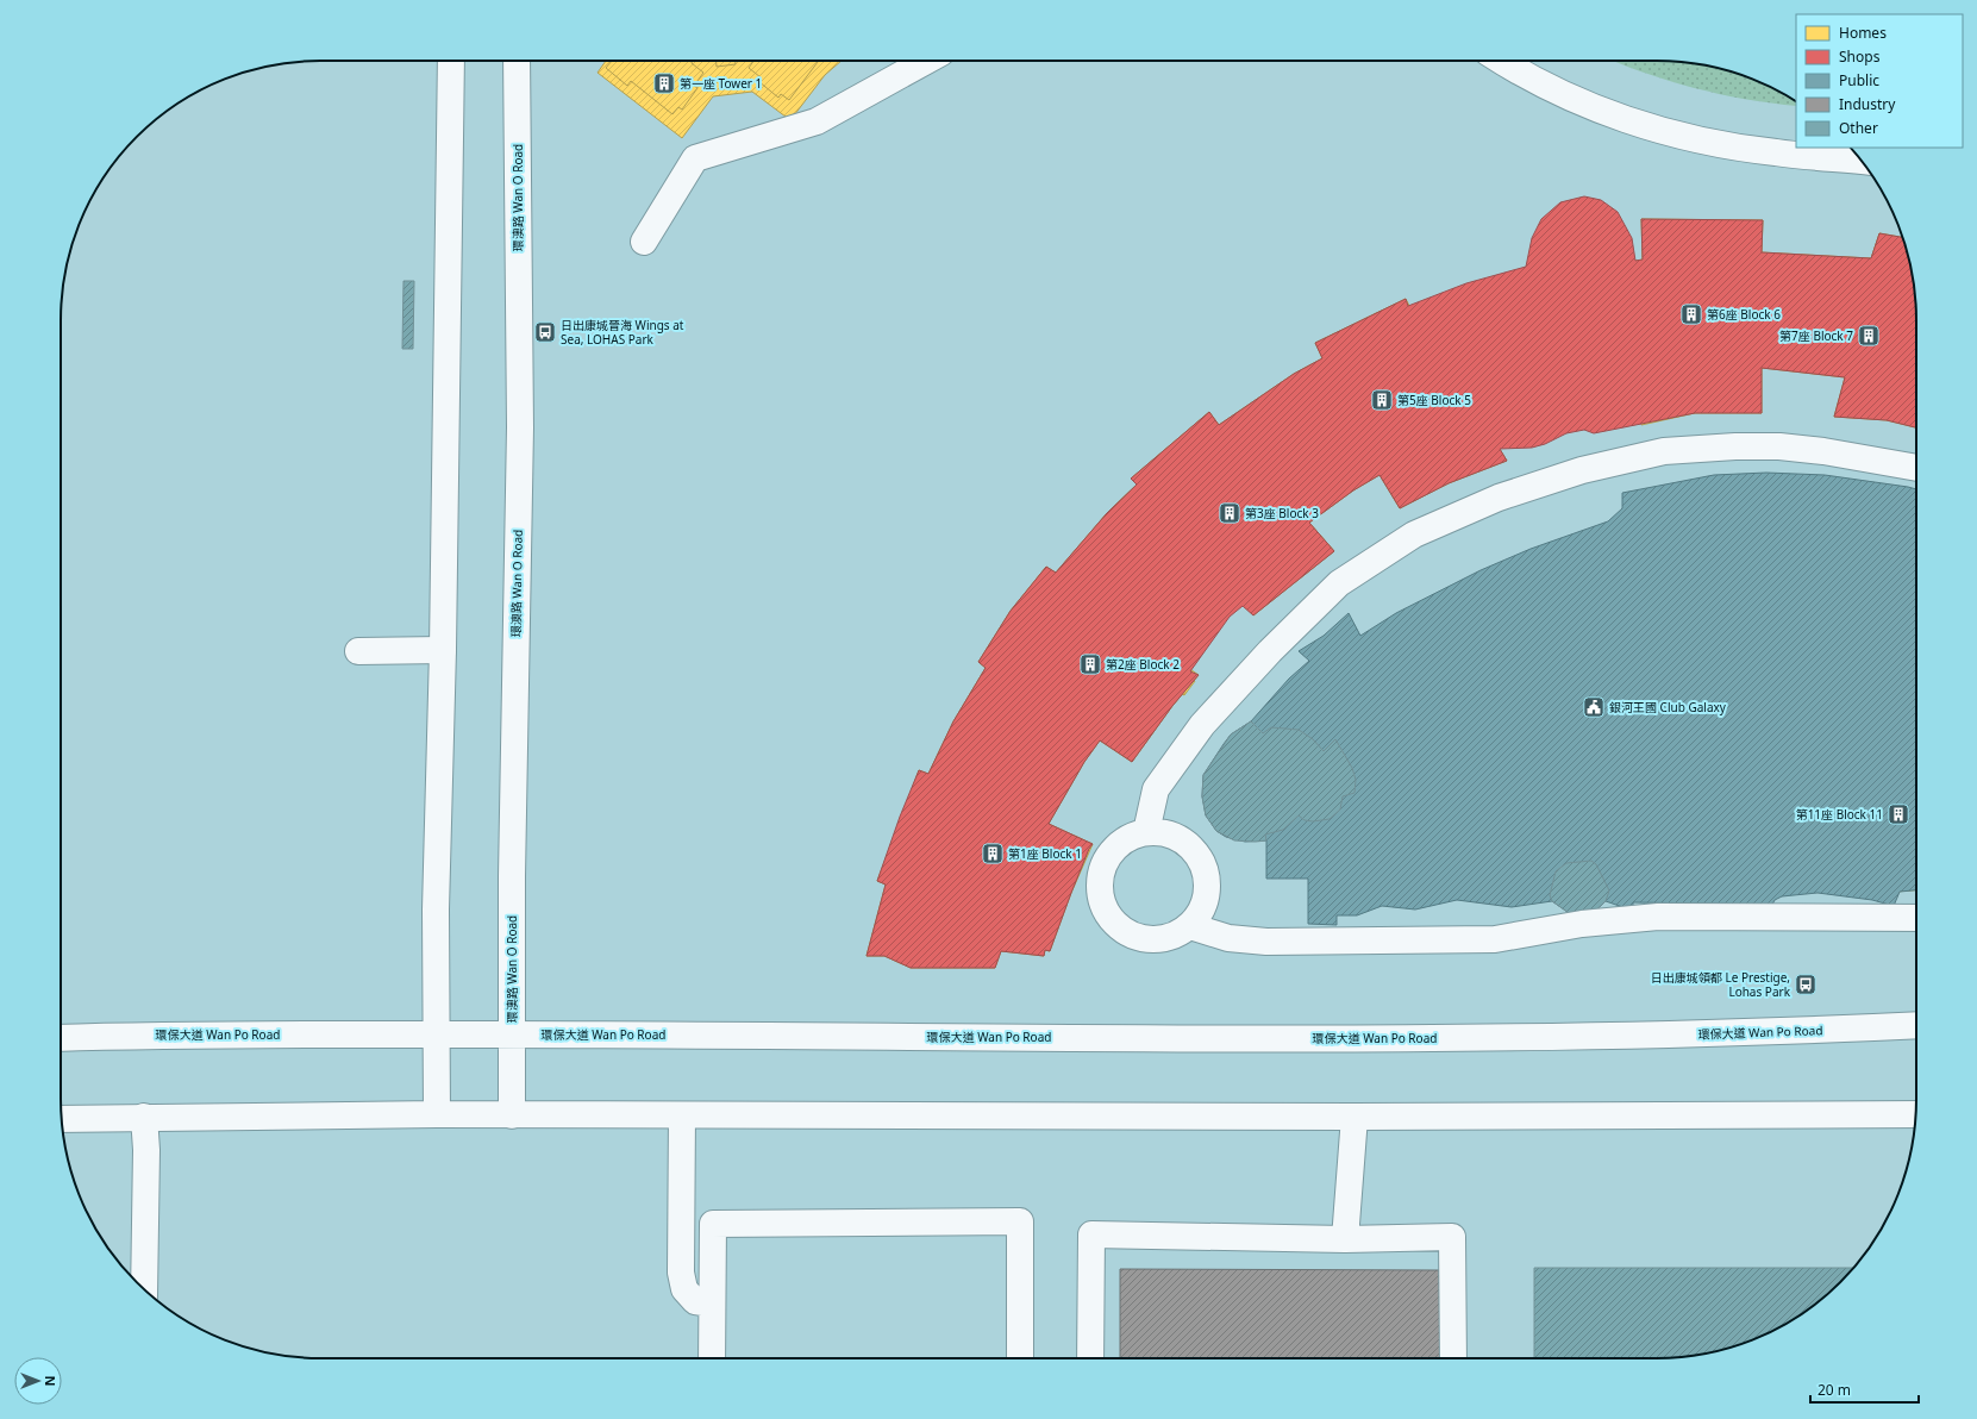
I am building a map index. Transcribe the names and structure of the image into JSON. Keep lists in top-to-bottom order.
{
  "streets": {
    "main road": ["環澳路 Wan O Road", "環保大道 Wan Po Road"]
  },
  "crossings": [
    ["環澳路 Wan O Road", "環保大道 Wan Po Road"]
  ],
  "places": {
    "building": [
      "第一座 Tower 1",
      "第6座 Block 6",
      "第7座 Block 7",
      "第5座 Block 5",
      "第3座 Block 3",
      "第2座 Block 2",
      "第11座 Block 11",
      "第1座 Block 1"
    ],
    "bus stop": ["日出康城晉海 Wings at Sea, LOHAS Park", "日出康城領都 Le Prestige, Lohas Park"],
    "public building": ["銀河王國 Club Galaxy"]
  },
  "legend": [
    "Homes",
    "Shops",
    "Public",
    "Industry",
    "Other"
  ],
  "scale_bar": "20 m",
  "north": "right"
}
